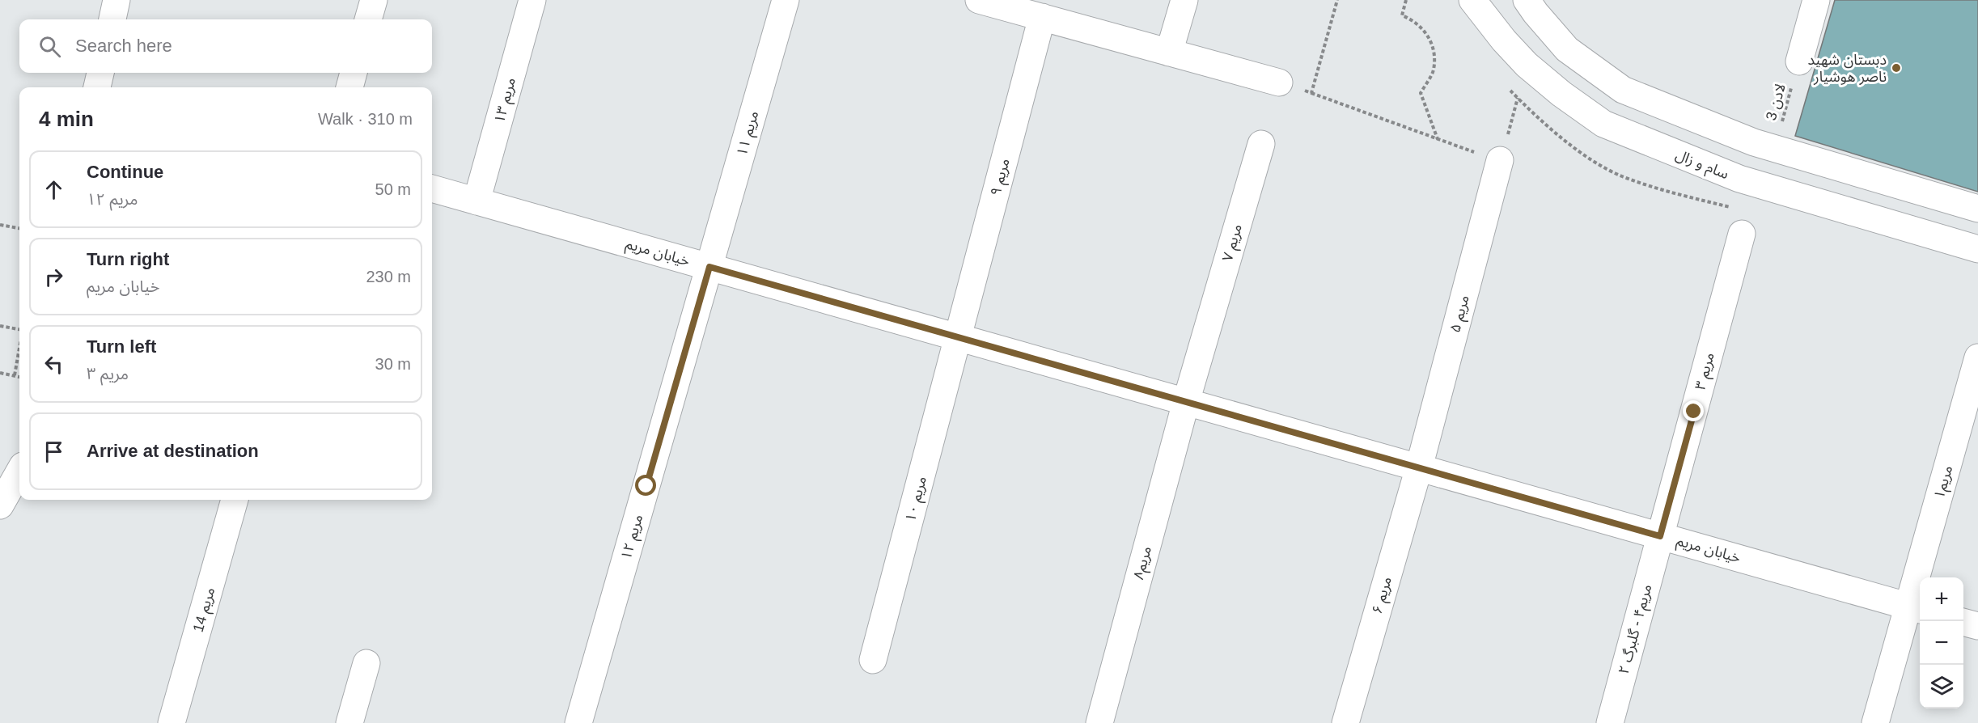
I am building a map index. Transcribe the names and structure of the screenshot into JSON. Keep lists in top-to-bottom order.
{
  "streets": {
    "street": [
      "مریم ۱۳",
      "مریم ۱۱",
      "سام و زال",
      "مریم ۹",
      "مریم ۷",
      "خیابان مریم",
      "مریم ۵",
      "مریم ۳",
      "مریم۱",
      "مریم ۱۰",
      "مریم ۱۲",
      "مریم۸",
      "مریم ۶",
      "مریم 14",
      "مریم۴ - گلبرگ ۲"
    ],
    "path": ["لادن 3"]
  },
  "crossings": [
    ["مریم ۱۳", "خیابان مریم"],
    ["مریم ۱۱", "خیابان مریم"],
    ["مریم ۱۱", "مریم ۱۲"],
    ["مریم ۹", "خیابان مریم"],
    ["مریم ۹", "مریم ۱۰"],
    ["مریم ۷", "خیابان مریم"],
    ["مریم ۷", "مریم۸"],
    ["خیابان مریم", "مریم ۵"],
    ["خیابان مریم", "مریم ۳"],
    ["خیابان مریم", "مریم۱"],
    ["خیابان مریم", "مریم ۱۰"],
    ["خیابان مریم", "مریم ۱۲"],
    ["خیابان مریم", "مریم۸"],
    ["خیابان مریم", "مریم ۶"],
    ["خیابان مریم", "مریم۴ - گلبرگ ۲"],
    ["مریم ۵", "مریم ۶"],
    ["مریم ۳", "مریم۴ - گلبرگ ۲"]
  ],
  "places": ["دبستان شهید ناصر هوشیار"],
  "page": {
    "search": "Search here",
    "heading": ["4 min", "Walk · 310 m"],
    "list": [
      ["Continue", "مریم ۱۲", "50 m"],
      ["Turn right", "خیابان مریم", "230 m"],
      ["Turn left", "مریم ۳", "30 m"],
      "Arrive at destination"
    ],
    "map_buttons": ["+", "−"]
  }
}
